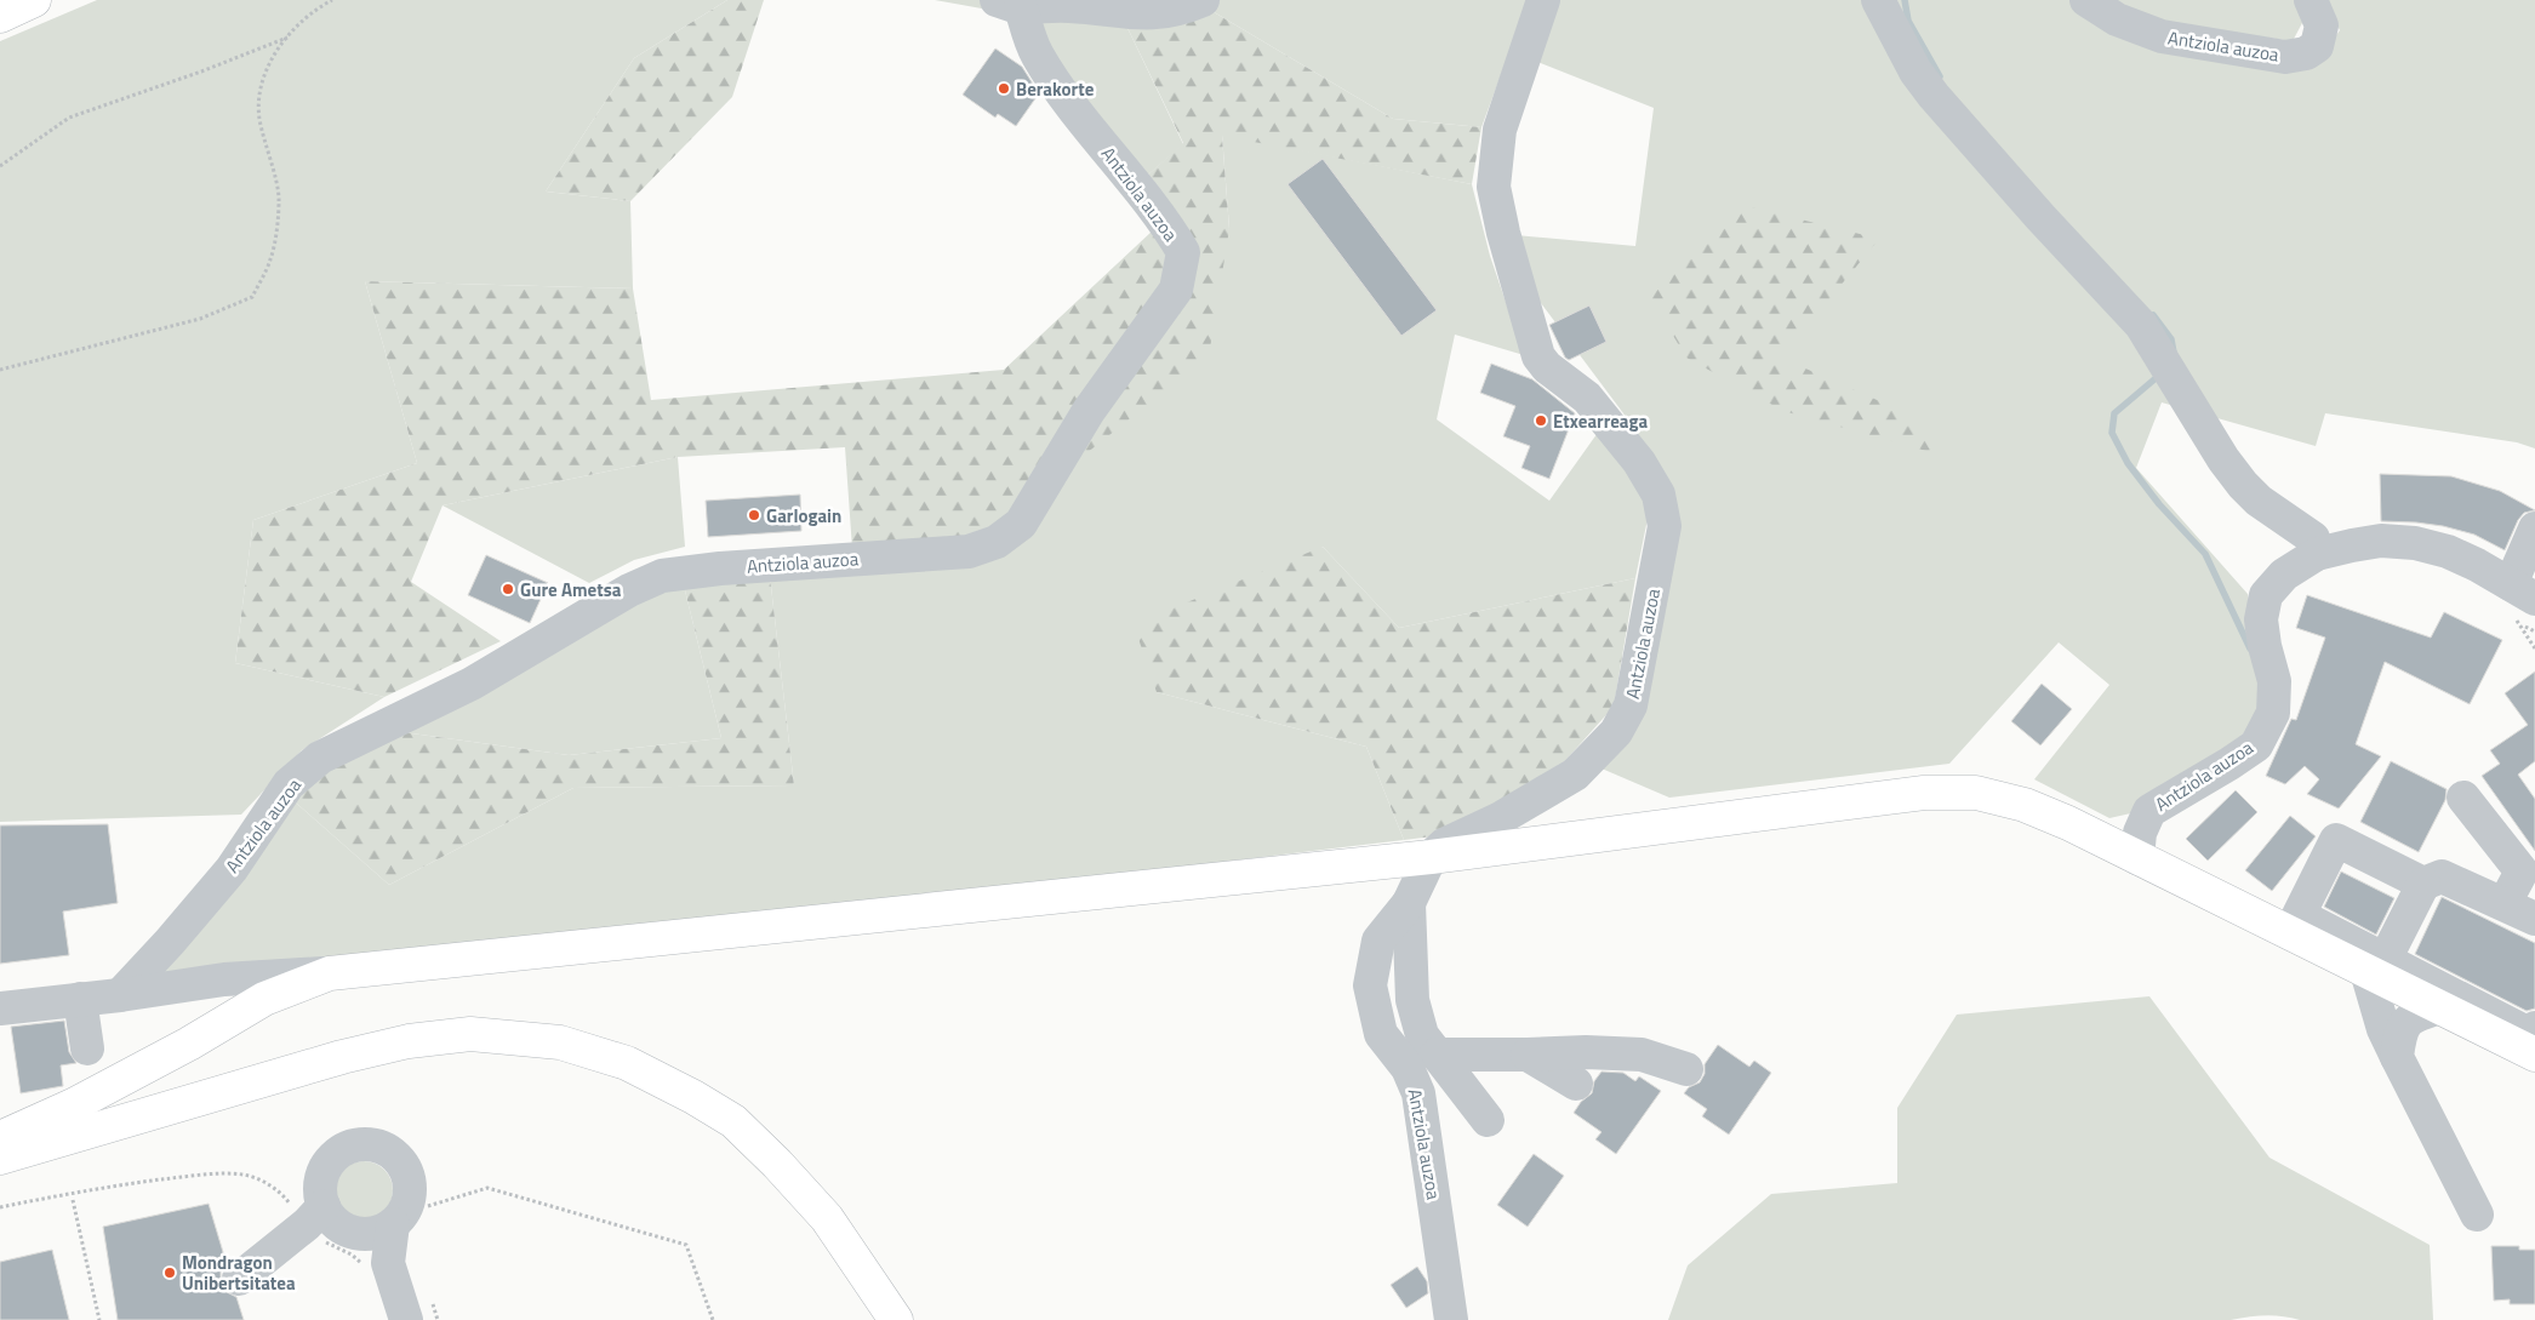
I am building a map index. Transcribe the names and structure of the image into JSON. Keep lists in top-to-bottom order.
{
  "streets": {
    "street": ["Antziola auzoa"]
  },
  "places": [
    "Berakorte",
    "Etxearreaga",
    "Garlogain",
    "Gure Ametsa",
    "Mondragon Unibertsitatea"
  ]
}
